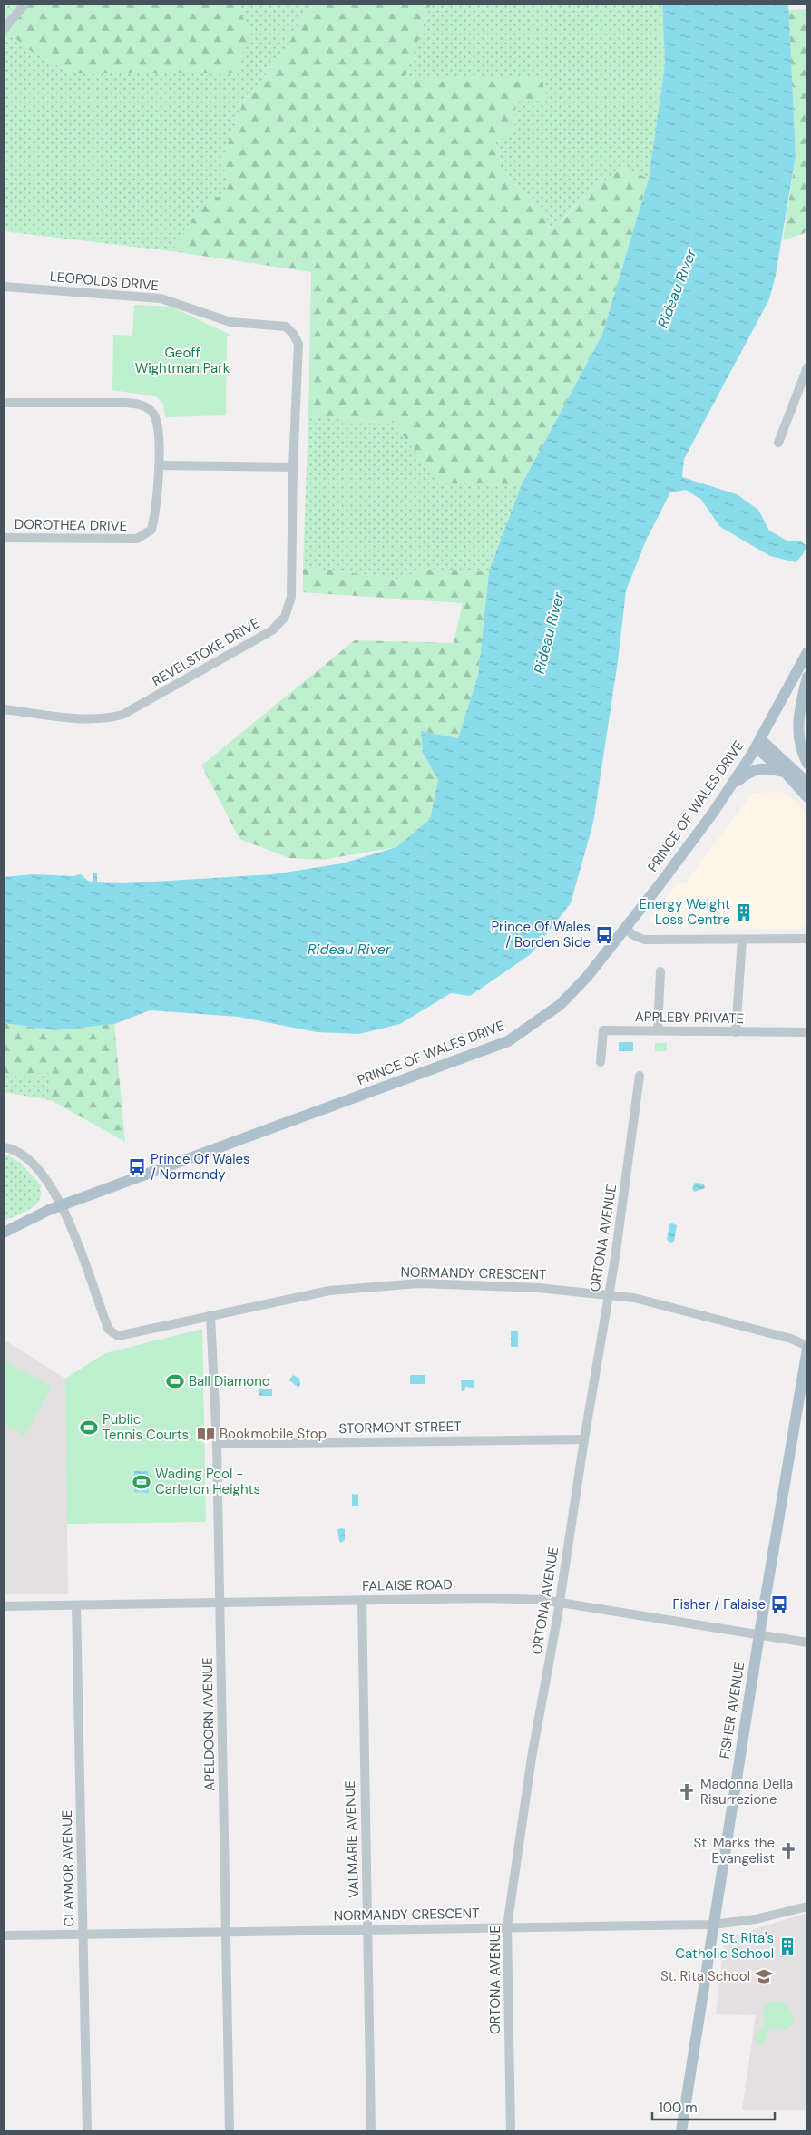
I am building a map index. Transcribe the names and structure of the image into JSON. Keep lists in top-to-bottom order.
{
  "streets": {
    "main road": ["PRINCE OF WALES DRIVE", "FISHER AVENUE"],
    "street": [
      "LEOPOLDS DRIVE",
      "DOROTHEA DRIVE",
      "REVELSTOKE DRIVE",
      "APPLEBY PRIVATE",
      "ORTONA AVENUE",
      "NORMANDY CRESCENT",
      "STORMONT STREET",
      "FALAISE ROAD",
      "APELDOORN AVENUE",
      "VALMARIE AVENUE",
      "CLAYMOR AVENUE"
    ]
  },
  "crossings": [
    ["LEOPOLDS DRIVE", "REVELSTOKE DRIVE"],
    ["PRINCE OF WALES DRIVE", "NORMANDY CRESCENT"],
    ["ORTONA AVENUE", "NORMANDY CRESCENT"],
    ["ORTONA AVENUE", "STORMONT STREET"],
    ["ORTONA AVENUE", "FALAISE ROAD"],
    ["NORMANDY CRESCENT", "FISHER AVENUE"],
    ["NORMANDY CRESCENT", "APELDOORN AVENUE"],
    ["NORMANDY CRESCENT", "VALMARIE AVENUE"],
    ["NORMANDY CRESCENT", "CLAYMOR AVENUE"],
    ["STORMONT STREET", "APELDOORN AVENUE"],
    ["FALAISE ROAD", "FISHER AVENUE"],
    ["FALAISE ROAD", "APELDOORN AVENUE"],
    ["FALAISE ROAD", "VALMARIE AVENUE"],
    ["FALAISE ROAD", "CLAYMOR AVENUE"]
  ],
  "water": ["Rideau River"],
  "parks": ["Geoff Wightman Park"],
  "places": {
    "building": ["Energy Weight Loss Centre", "St. Rita's Catholic School"],
    "bus stop": ["Prince Of Wales / Borden Side", "Prince Of Wales / Normandy", "Fisher / Falaise"],
    "sports": ["Ball Diamond", "Public Tennis Courts", "Wading Pool - Carleton Heights"],
    "library": ["Bookmobile Stop"],
    "church": ["Madonna Della Risurrezione", "St. Marks the Evangelist"],
    "school or university": ["St. Rita School"]
  },
  "scale_bar": "100 m"
}
